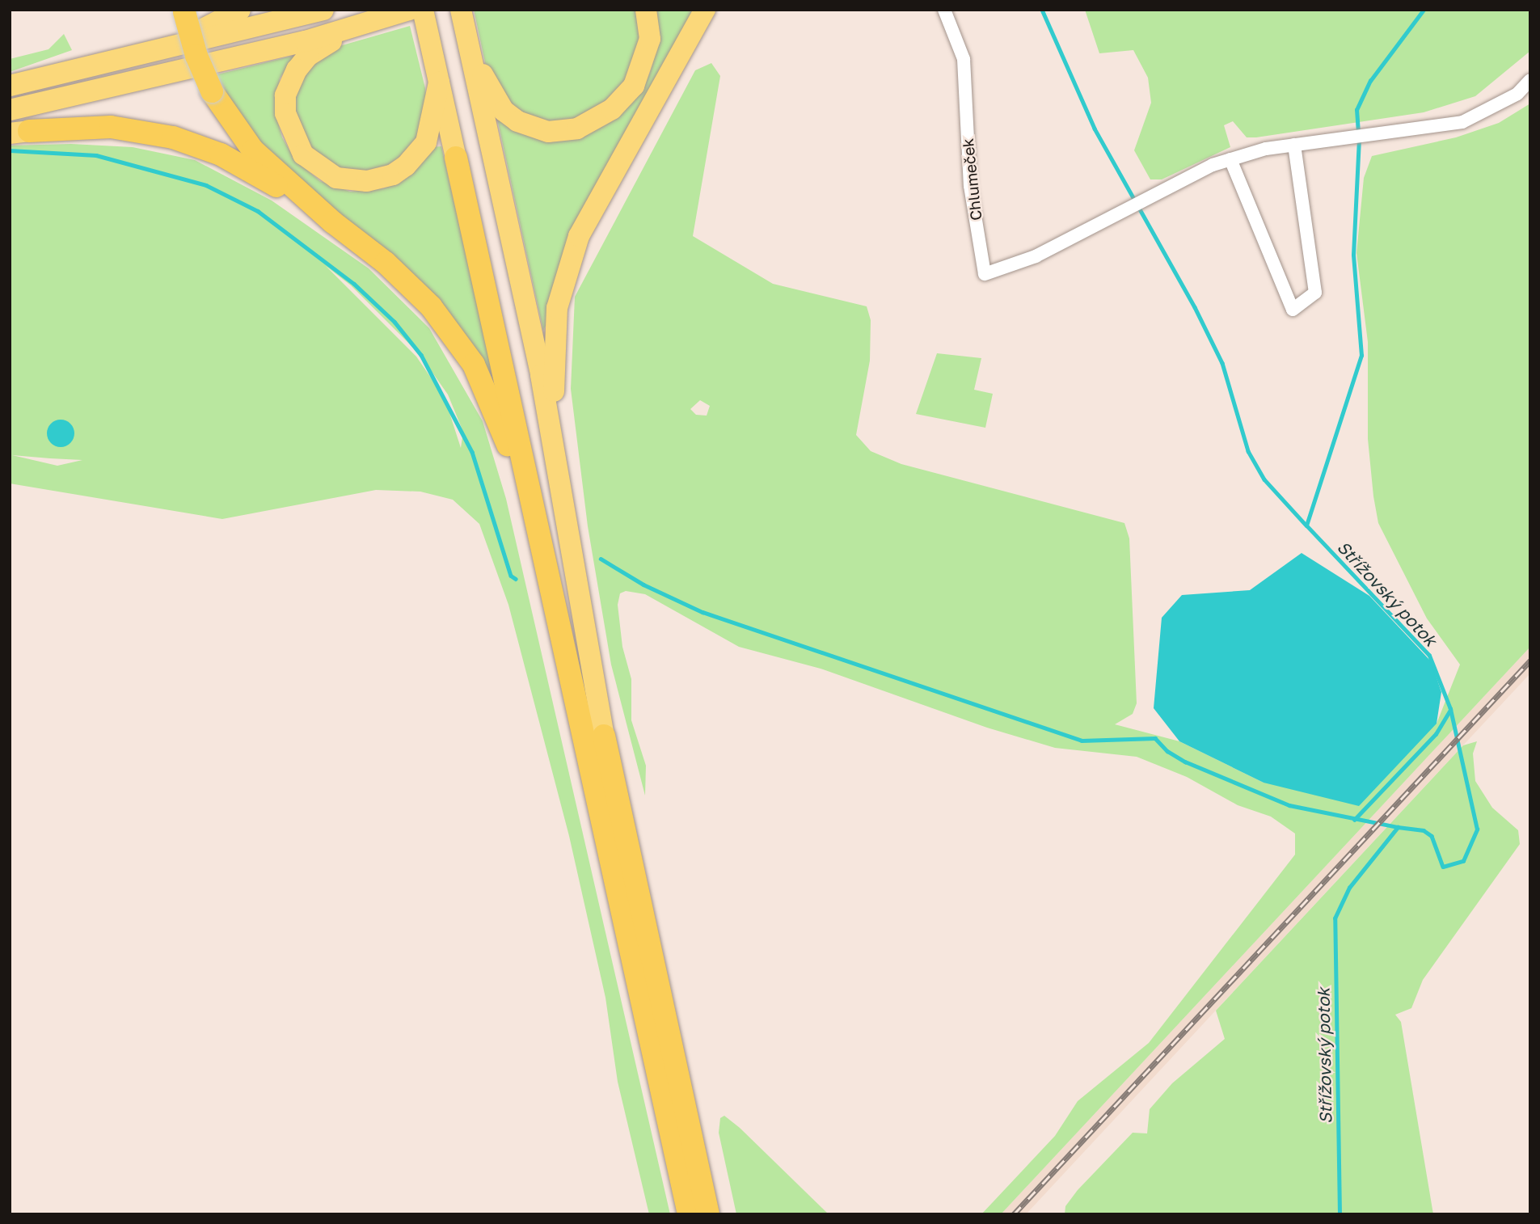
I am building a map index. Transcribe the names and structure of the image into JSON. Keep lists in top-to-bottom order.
{
  "streets": {
    "street": ["Chlumeček"]
  },
  "water": ["Střížovský potok"]
}
